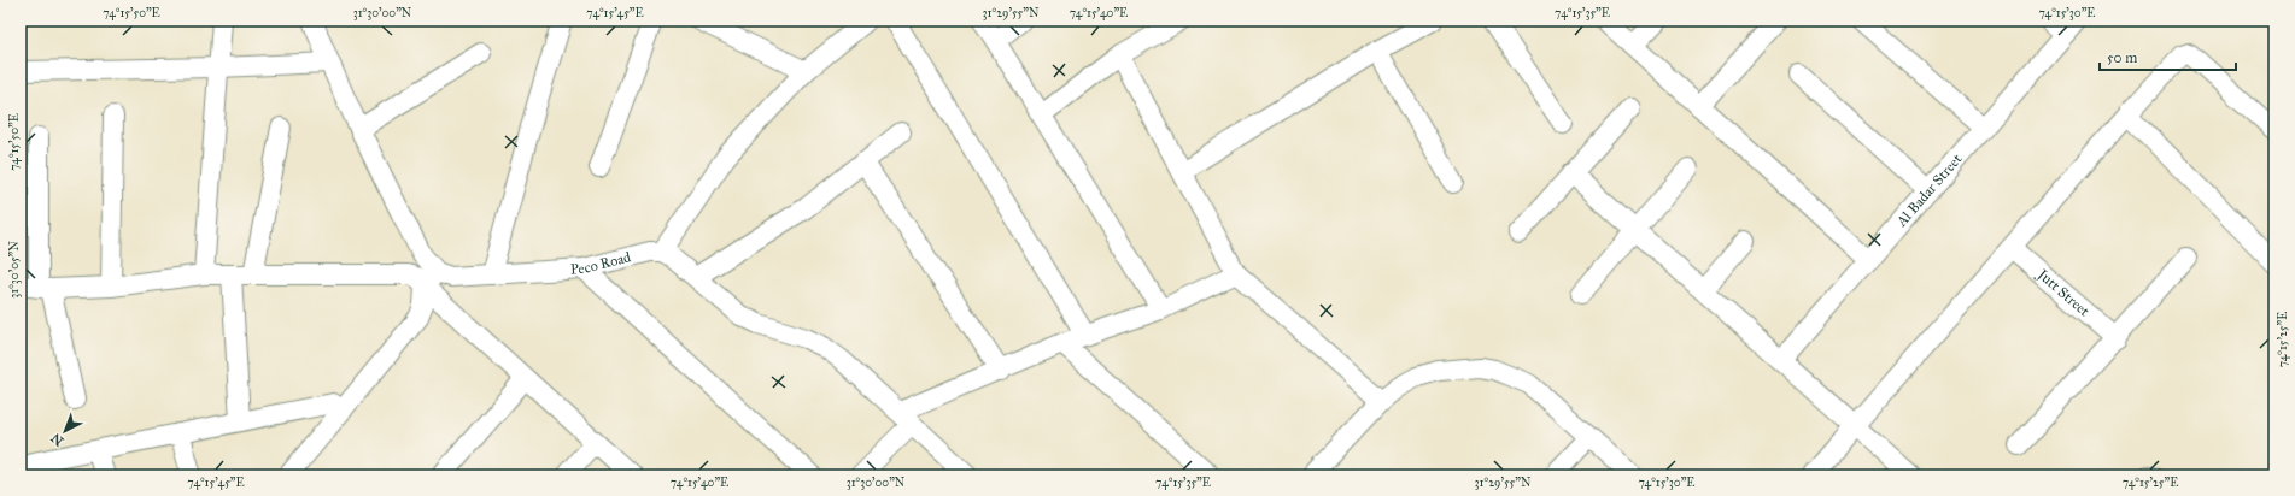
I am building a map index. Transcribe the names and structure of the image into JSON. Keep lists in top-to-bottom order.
{
  "streets": {
    "street": ["Al Badar Street", "Peco Road", "Jutt Street"]
  },
  "scale_bar": "50 m",
  "north": "bottom left",
  "coordinates": [
    "74°15'50\"E",
    "31°30'00\"N",
    "74°15'45\"E",
    "31°29'55\"N",
    "74°15'40\"E",
    "74°15'35\"E",
    "74°15'30\"E",
    "31°30'05\"N",
    "74°15'25\"E"
  ]
}
